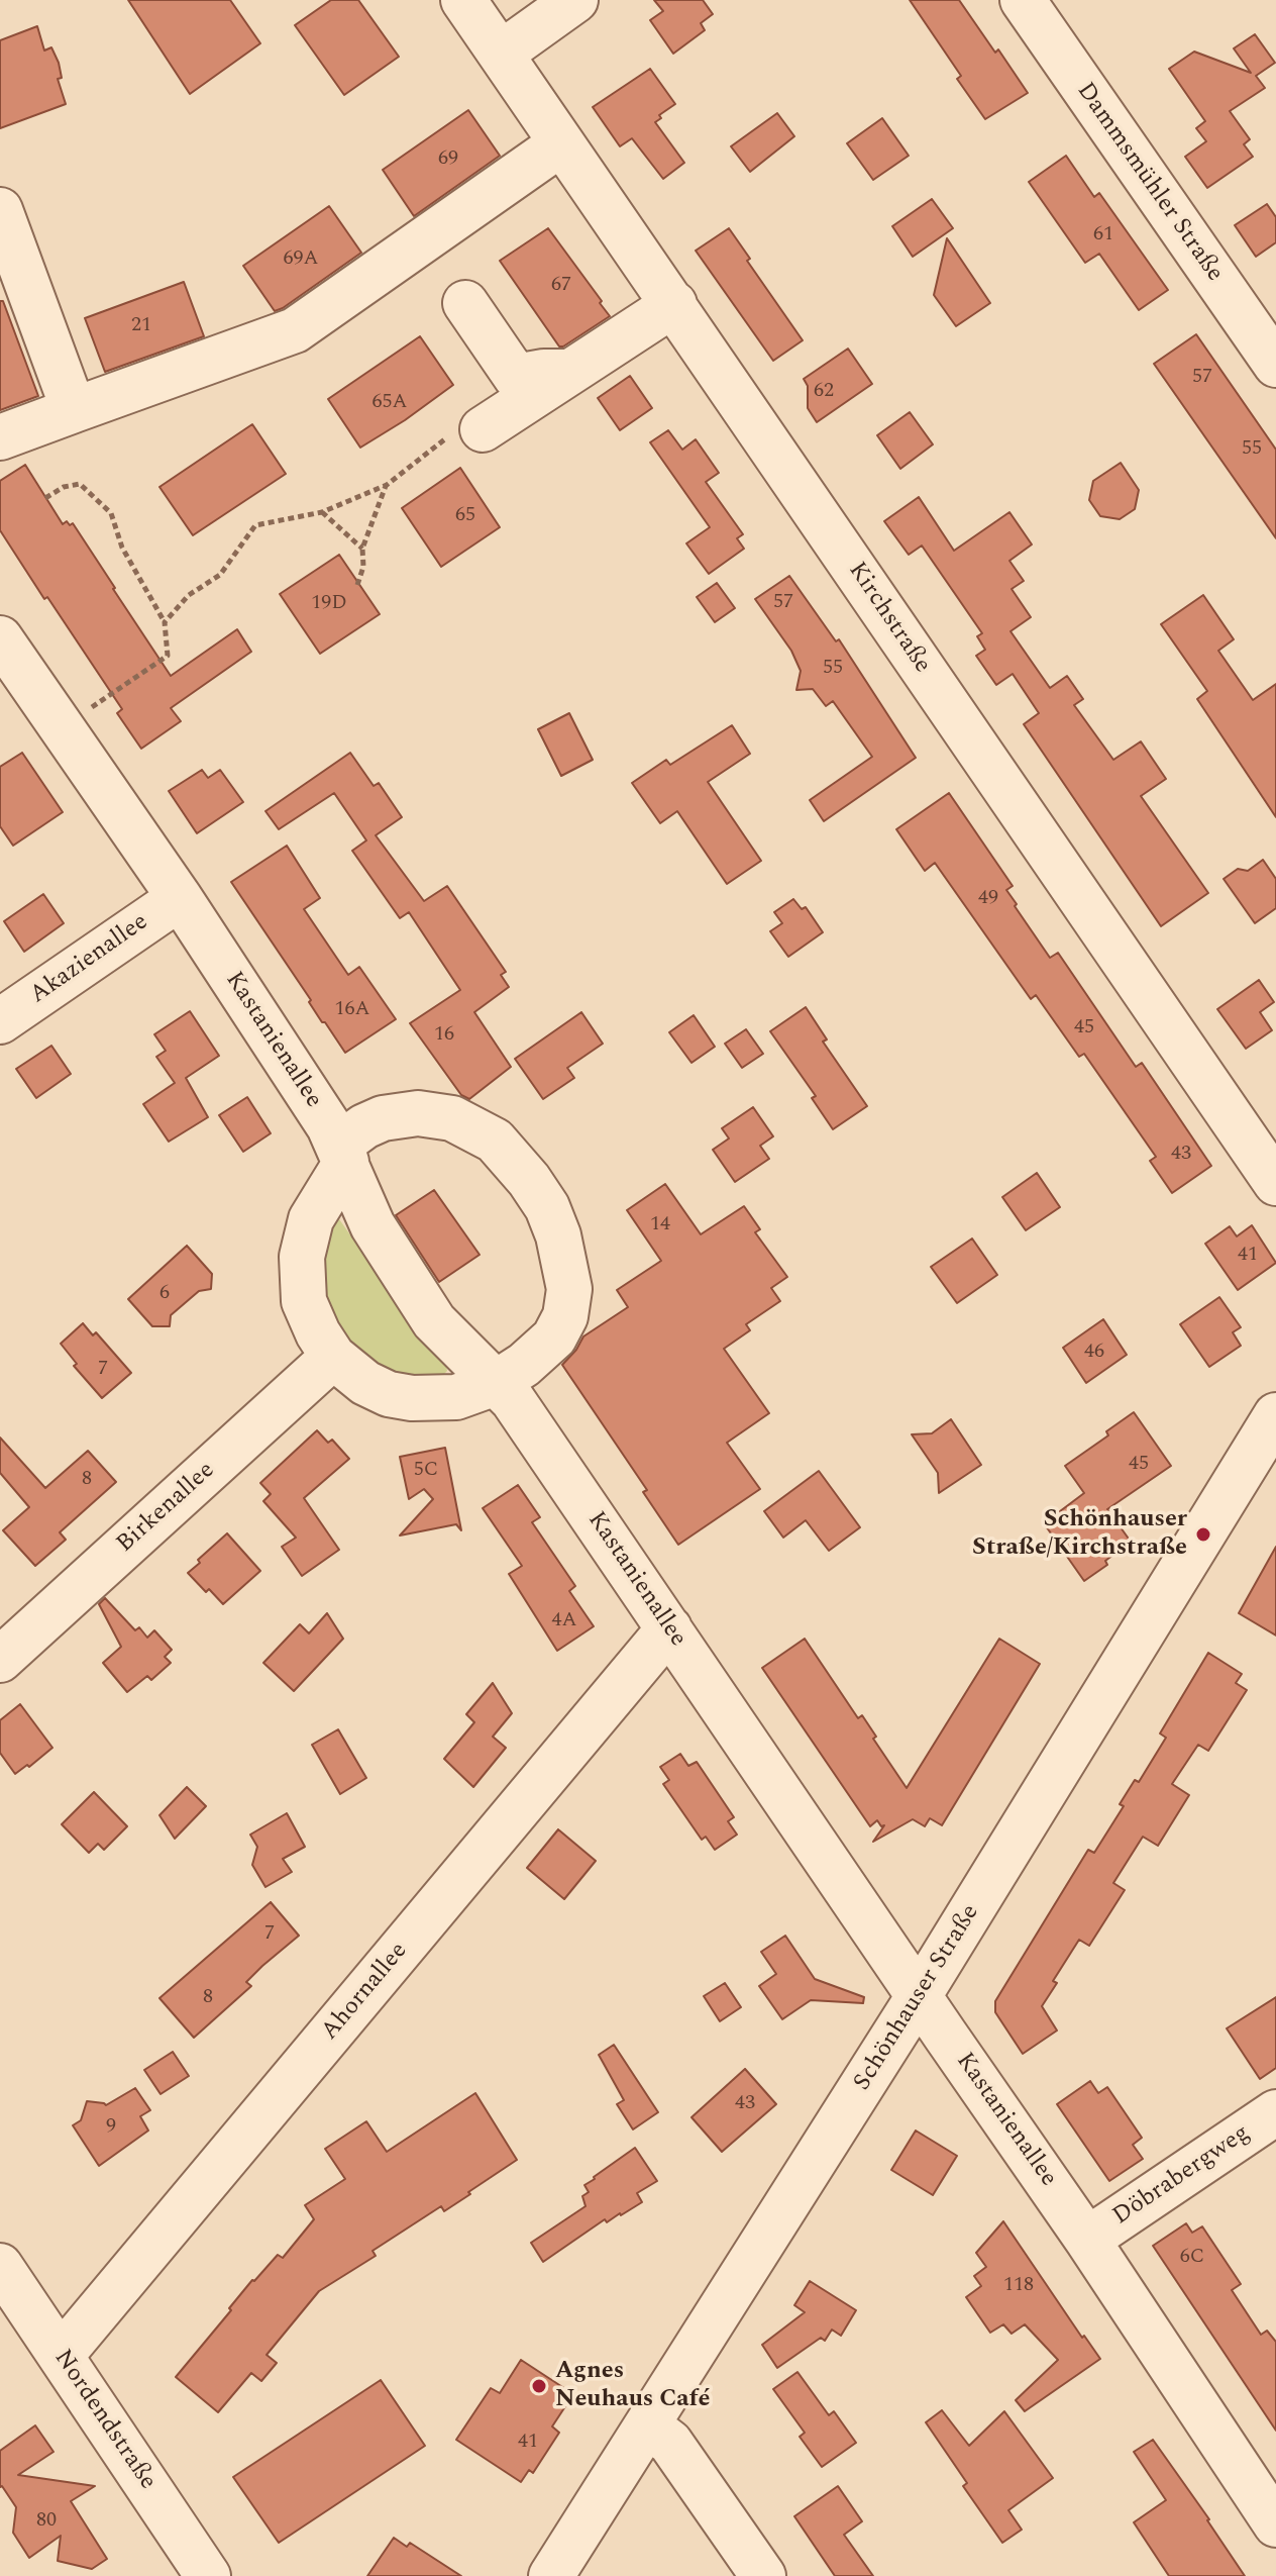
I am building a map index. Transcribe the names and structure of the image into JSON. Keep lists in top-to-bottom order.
{
  "streets": {
    "street": [
      "Dammsmühler Straße",
      "Kirchstraße",
      "Akazienallee",
      "Kastanienallee",
      "Birkenallee",
      "Ahornallee",
      "Schönhauser Straße",
      "Döbrabergweg",
      "Nordendstraße"
    ]
  },
  "crossings": [
    ["Akazienallee", "Kastanienallee"],
    ["Kastanienallee", "Ahornallee"],
    ["Kastanienallee", "Schönhauser Straße"],
    ["Kastanienallee", "Döbrabergweg"],
    ["Ahornallee", "Nordendstraße"]
  ],
  "places": ["Schönhauser Straße/Kirchstraße", "Agnes Neuhaus Café"],
  "house_numbers": [
    "69",
    "61",
    "69A",
    "67",
    "21",
    "57",
    "62",
    "65A",
    "55",
    "65",
    "57",
    "19D",
    "55",
    "49",
    "16A",
    "45",
    "16",
    "43",
    "14",
    "41",
    "6",
    "46",
    "7",
    "45",
    "5C",
    "8",
    "4A",
    "7",
    "8",
    "43",
    "9",
    "6C",
    "118",
    "41",
    "80"
  ]
}
